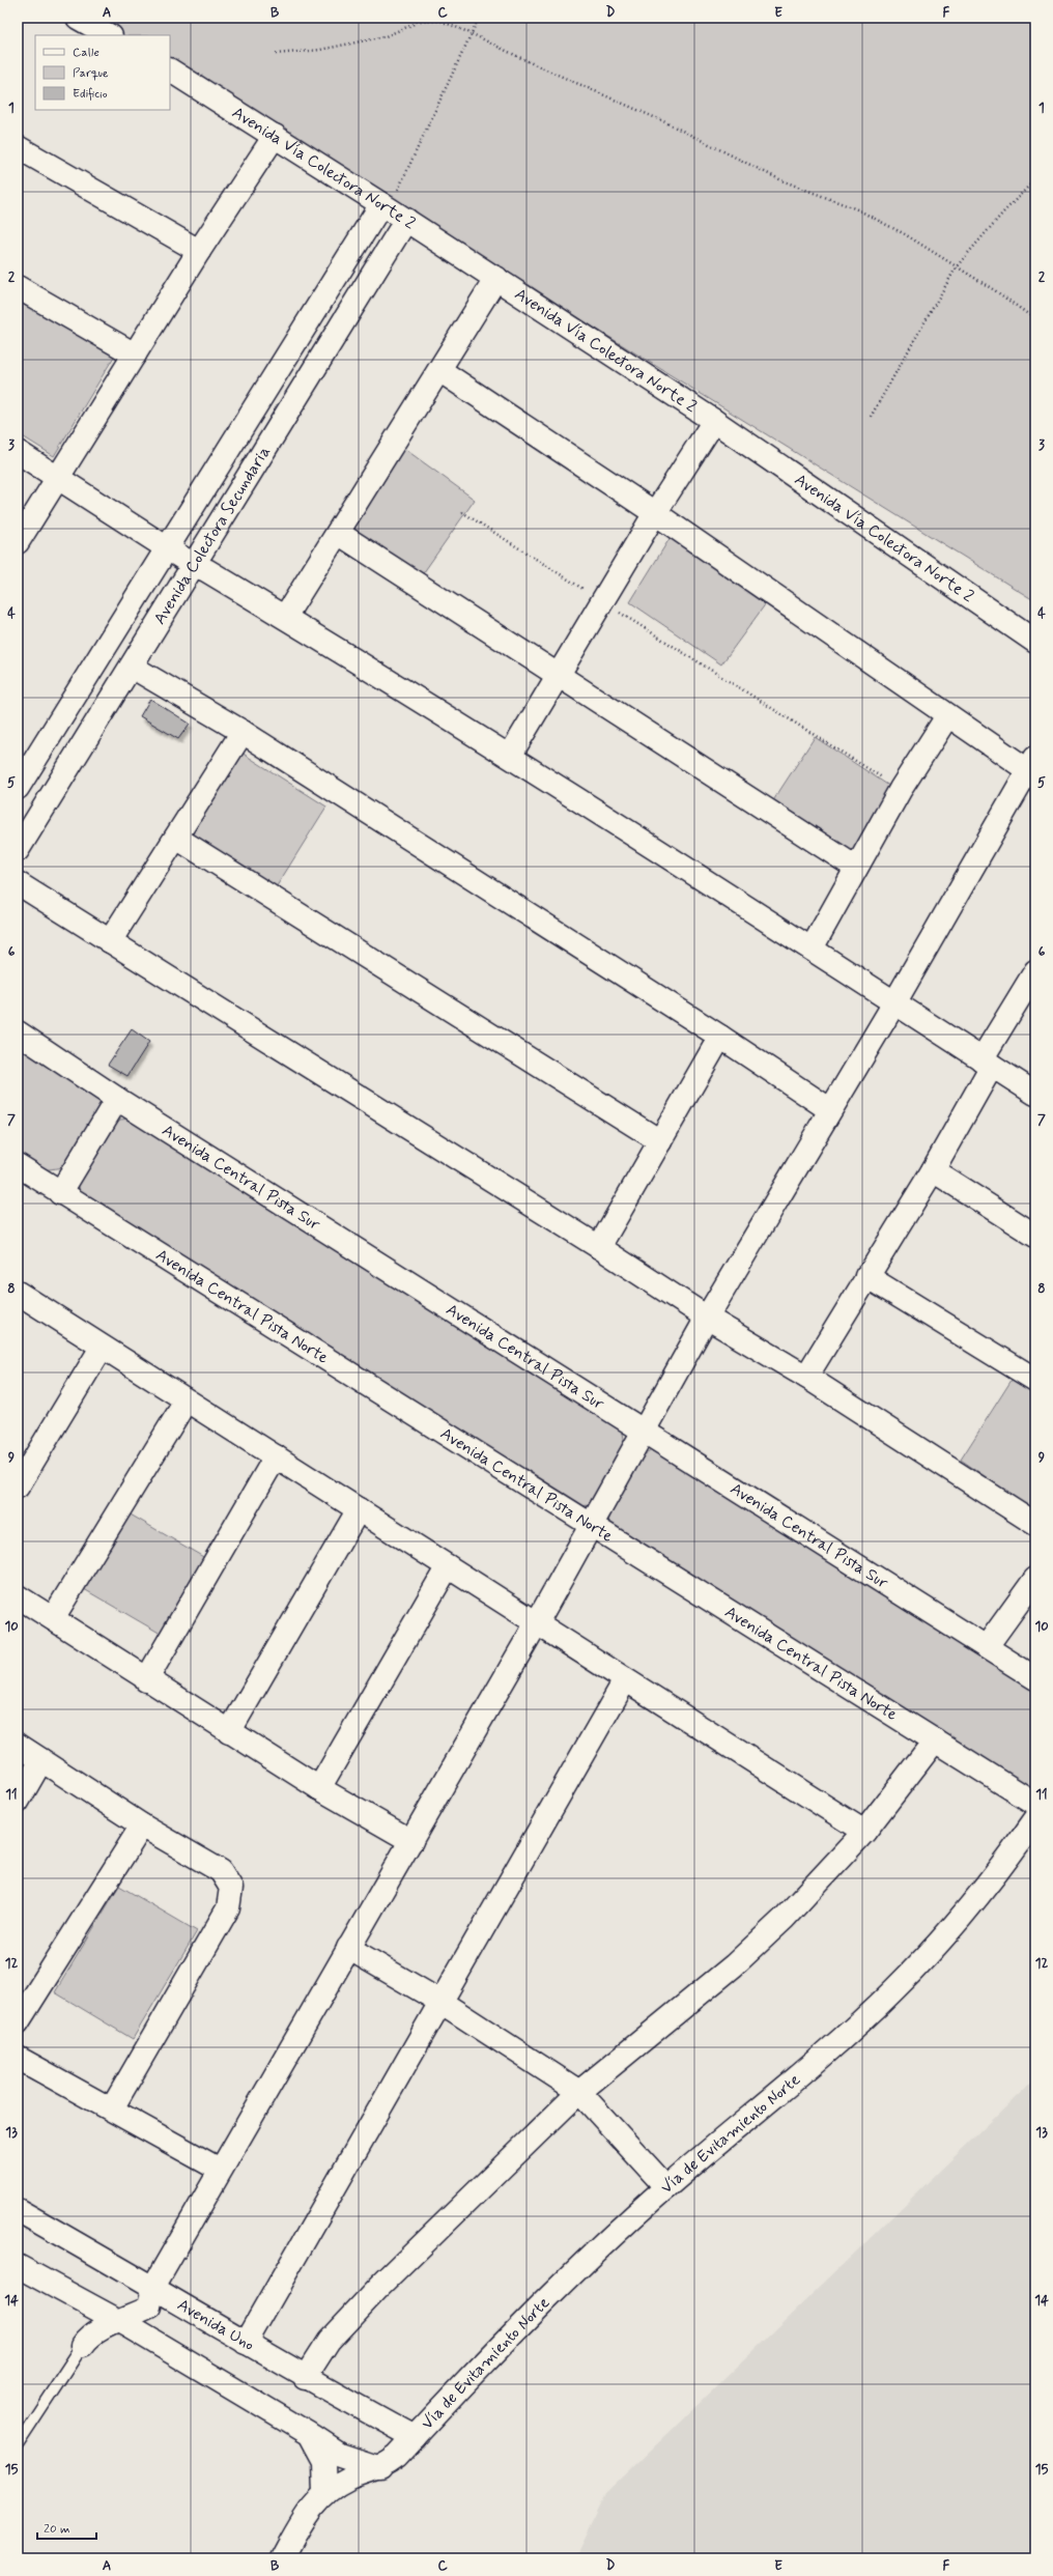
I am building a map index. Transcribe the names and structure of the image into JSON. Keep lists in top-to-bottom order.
{
  "streets": {
    "street": [
      "Avenida Vía Colectora Norte 2",
      "Avenida Colectora Secundaria",
      "Avenida Central Pista Sur",
      "Avenida Central Pista Norte",
      "Vía de Evitamiento Norte",
      "Avenida Uno"
    ]
  },
  "crossings": [
    ["Avenida Vía Colectora Norte 2", "Avenida Colectora Secundaria"],
    ["Vía de Evitamiento Norte", "Avenida Uno"]
  ],
  "legend": ["Calle", "Parque", "Edificio"],
  "scale_bar": "20 m",
  "grid": {
    "columns": [
      "A",
      "B",
      "C",
      "D",
      "E",
      "F"
    ],
    "rows": [
      "1",
      "2",
      "3",
      "4",
      "5",
      "6",
      "7",
      "8",
      "9",
      "10",
      "11",
      "12",
      "13",
      "14",
      "15"
    ]
  }
}
